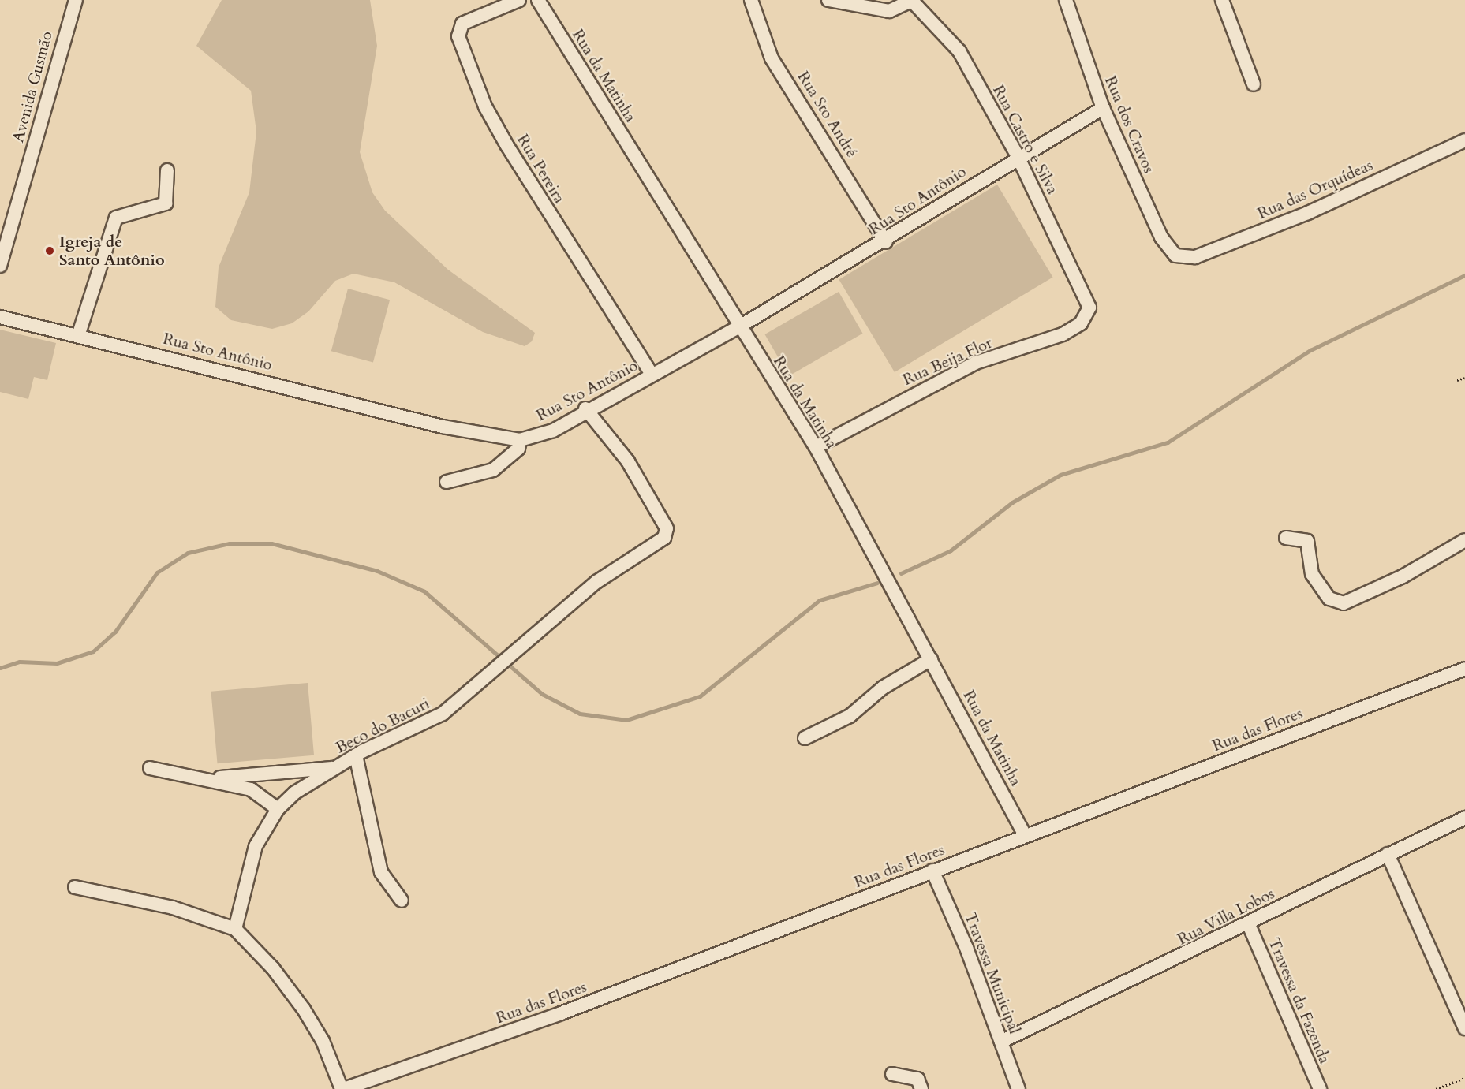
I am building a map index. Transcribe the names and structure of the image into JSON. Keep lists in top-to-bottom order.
{
  "streets": {
    "street": [
      "Rua da Matinha",
      "Avenida Gusmão",
      "Rua Sto André",
      "Rua dos Cravos",
      "Rua Castro e Silva",
      "Rua Pereira",
      "Rua das Orquídeas",
      "Rua Sto Antônio",
      "Rua Beija Flor",
      "Beco do Bacuri",
      "Rua das Flores",
      "Rua Villa Lobos",
      "Travessa Municipal",
      "Travessa da Fazenda"
    ]
  },
  "crossings": [
    ["Rua da Matinha", "Rua Sto Antônio"],
    ["Rua da Matinha", "Rua Beija Flor"],
    ["Rua da Matinha", "Rua das Flores"],
    ["Rua Sto André", "Rua Sto Antônio"],
    ["Rua dos Cravos", "Rua das Orquídeas"],
    ["Rua dos Cravos", "Rua Sto Antônio"],
    ["Rua Castro e Silva", "Rua Sto Antônio"],
    ["Rua Castro e Silva", "Rua Beija Flor"],
    ["Rua Pereira", "Rua Sto Antônio"],
    ["Rua Sto Antônio", "Beco do Bacuri"],
    ["Rua das Flores", "Travessa Municipal"],
    ["Rua Villa Lobos", "Travessa Municipal"],
    ["Rua Villa Lobos", "Travessa da Fazenda"]
  ],
  "places": ["Igreja de Santo Antônio"]
}
